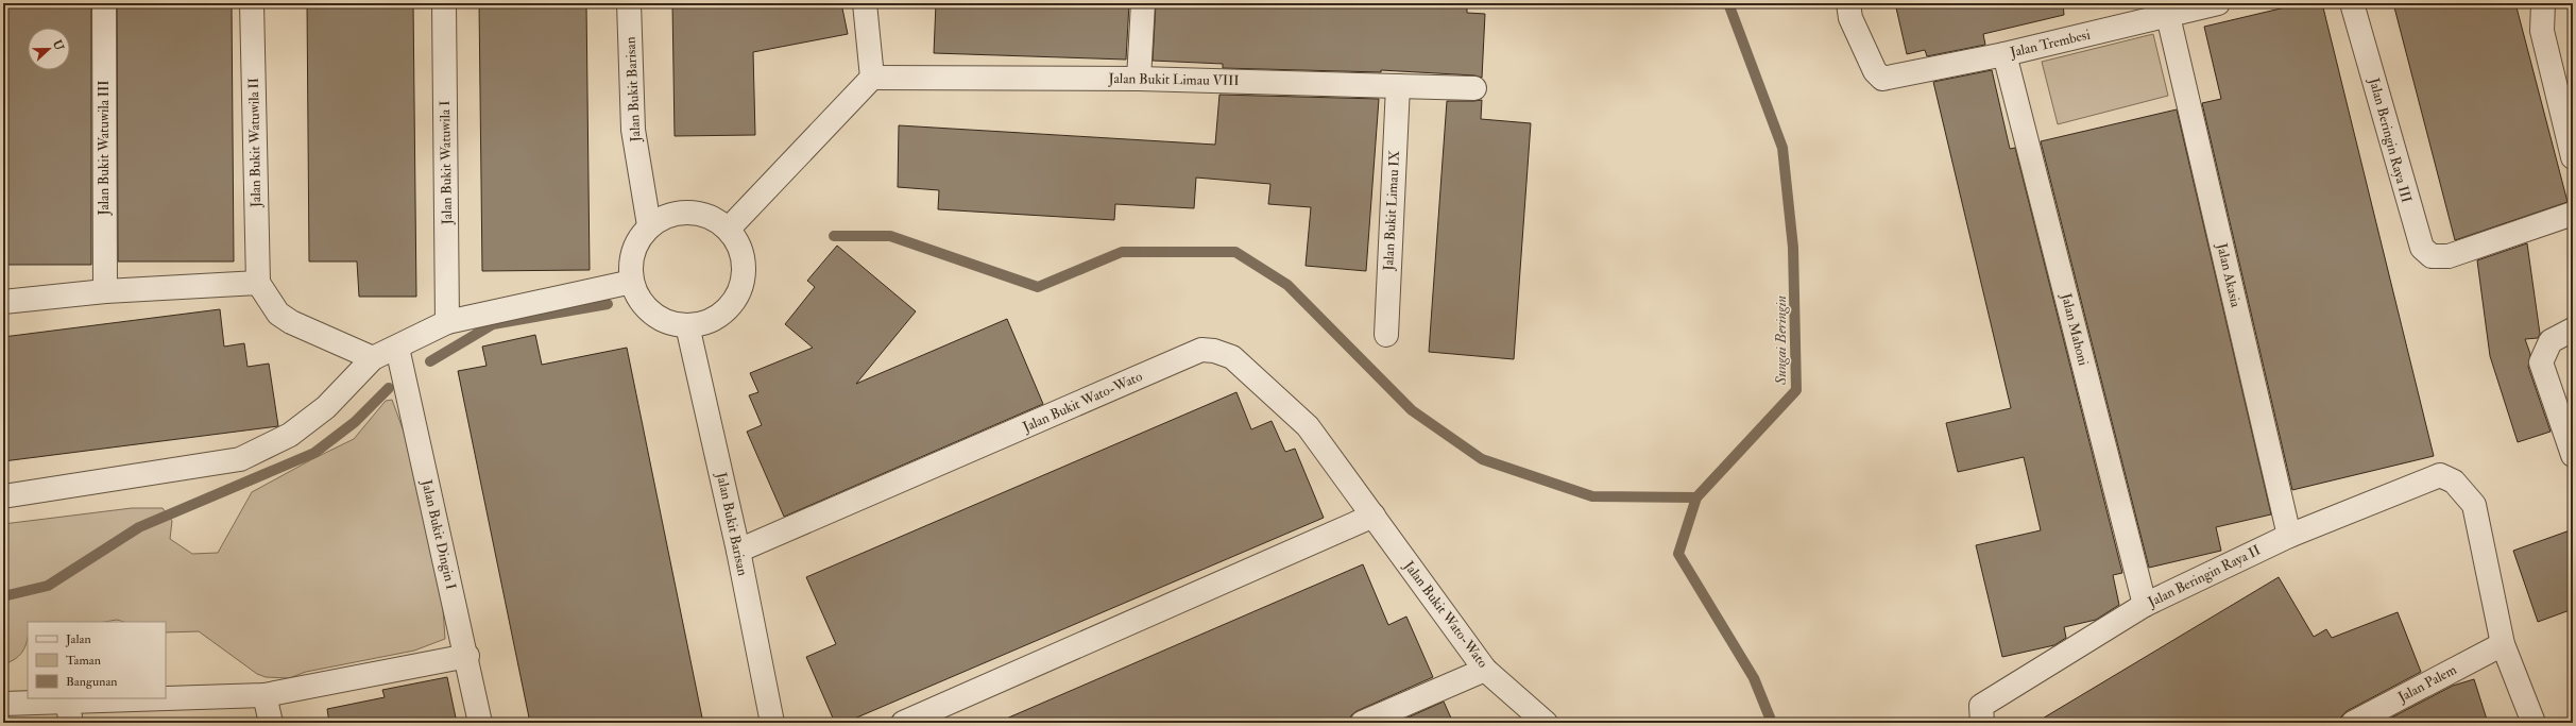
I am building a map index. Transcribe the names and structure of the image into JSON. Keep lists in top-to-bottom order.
{
  "streets": {
    "street": [
      "Jalan Trembesi",
      "Jalan Bukit Limau VIII",
      "Jalan Bukit Barisan",
      "Jalan Beringin Raya III",
      "Jalan Bukit Watuwila II",
      "Jalan Bukit Watuwila III",
      "Jalan Bukit Watuwila I",
      "Jalan Bukit Limau IX",
      "Jalan Akasia",
      "Jalan Mahoni",
      "Jalan Bukit Wato-Wato",
      "Jalan Bukit Dingin I",
      "Jalan Beringin Raya II",
      "Jalan Palem"
    ]
  },
  "crossings": [
    ["Jalan Trembesi", "Jalan Akasia"],
    ["Jalan Trembesi", "Jalan Mahoni"],
    ["Jalan Bukit Limau VIII", "Jalan Bukit Limau IX"],
    ["Jalan Bukit Barisan", "Jalan Bukit Wato-Wato"],
    ["Jalan Akasia", "Jalan Beringin Raya II"],
    ["Jalan Mahoni", "Jalan Beringin Raya II"],
    ["Jalan Beringin Raya II", "Jalan Palem"]
  ],
  "water": ["Sungai Beringin"],
  "legend": ["Jalan", "Taman", "Bangunan"],
  "north": "right"
}
